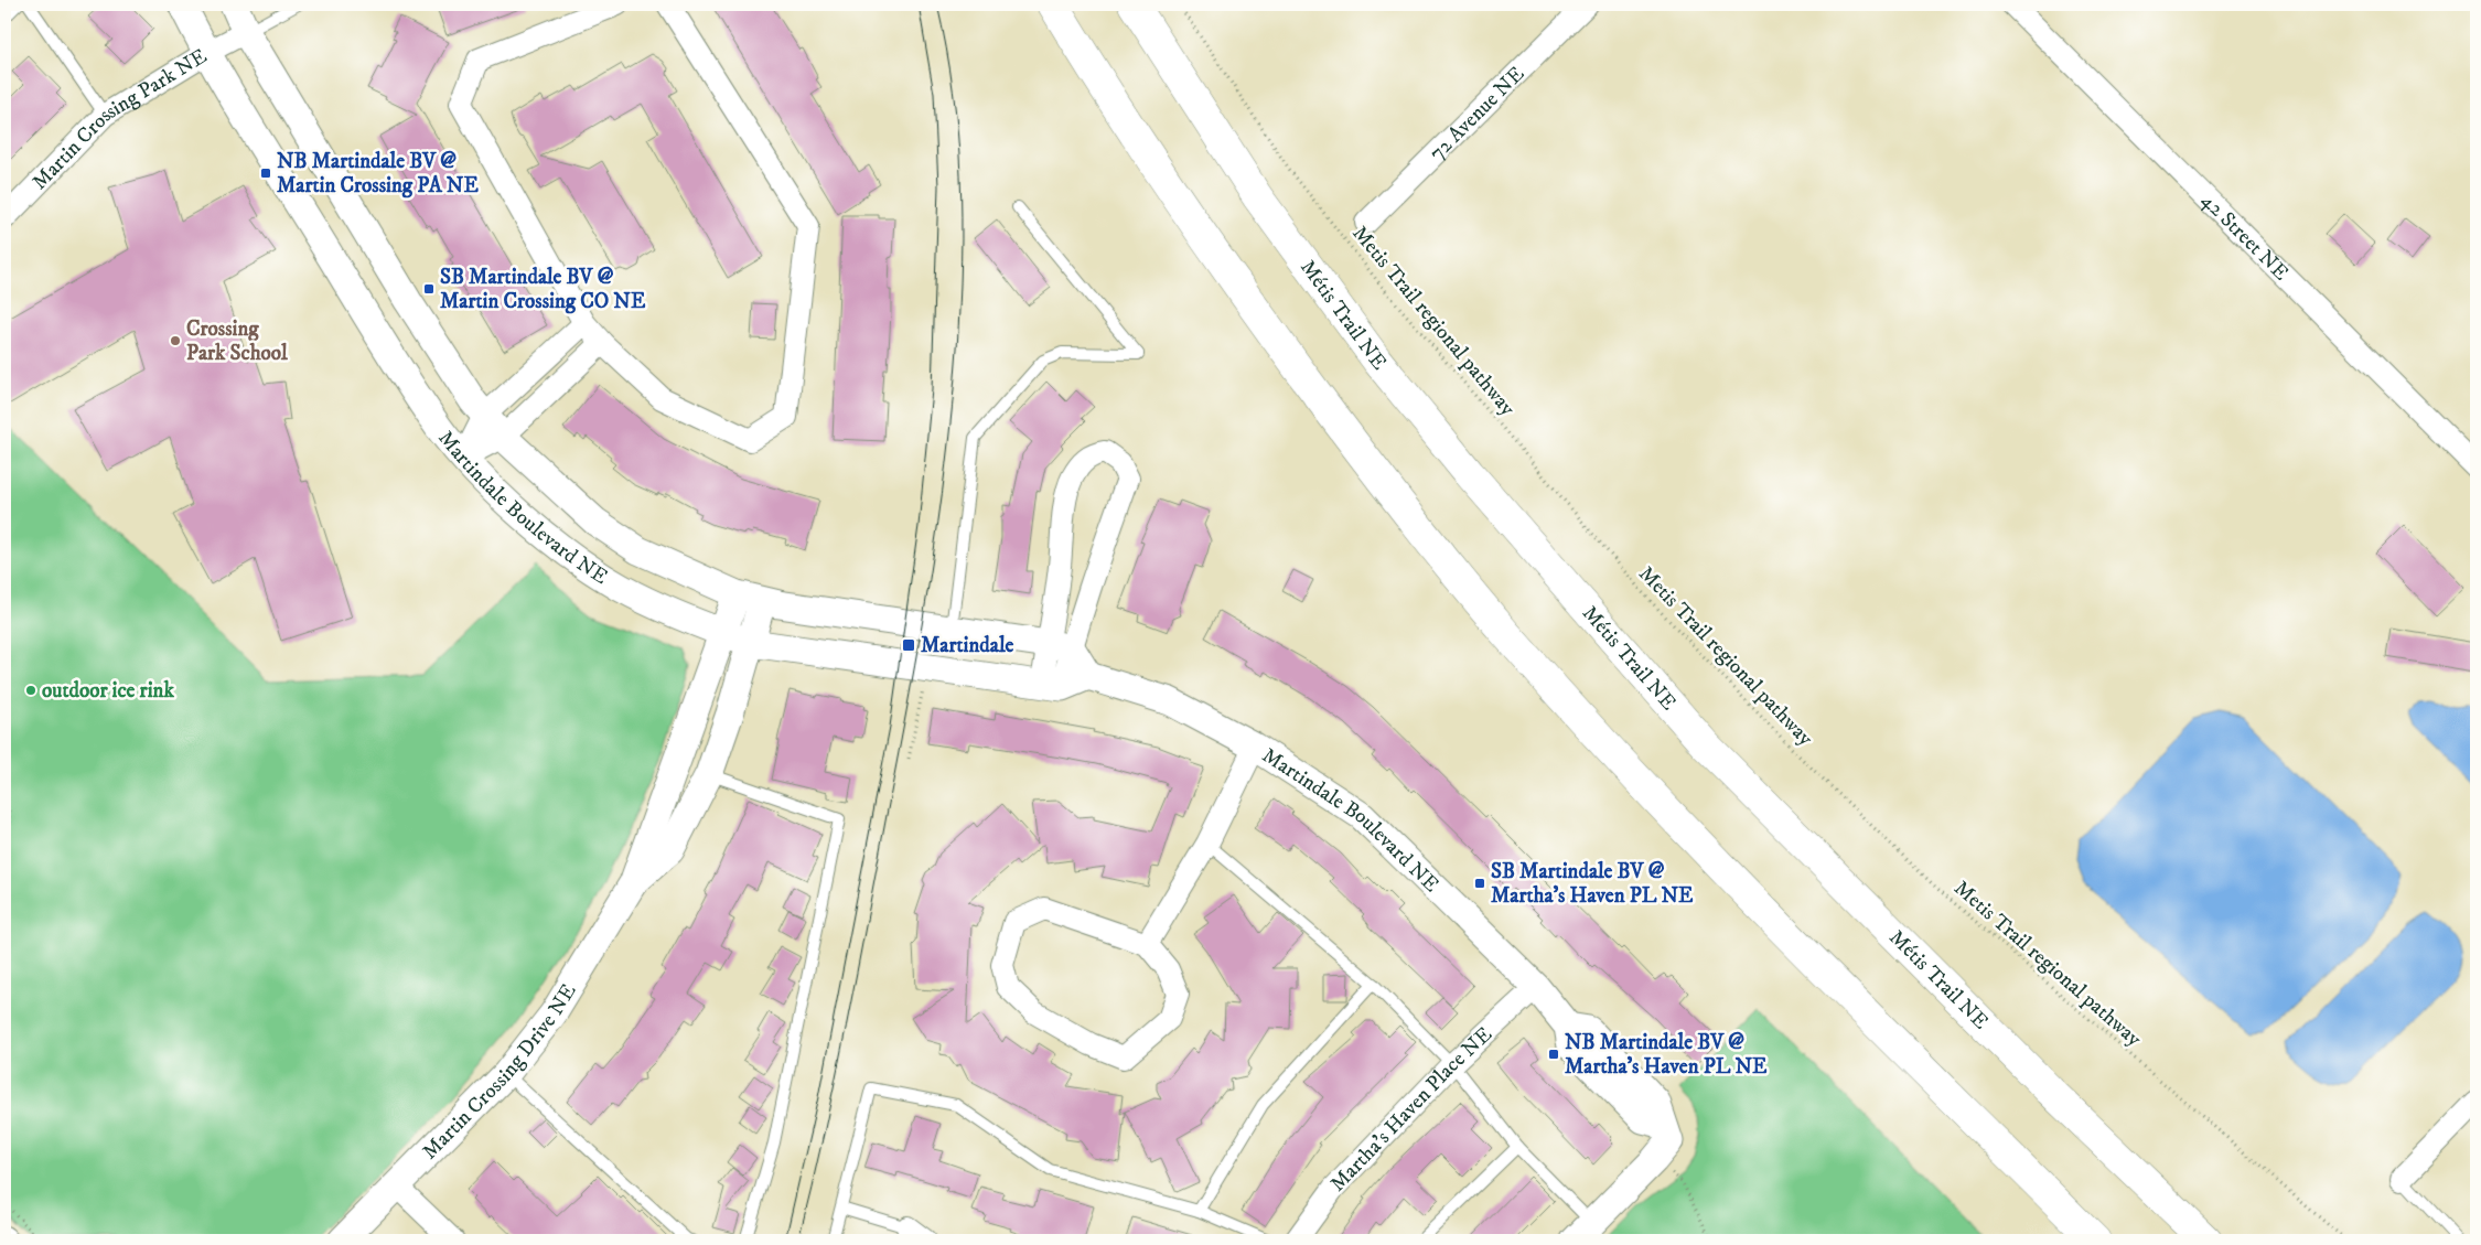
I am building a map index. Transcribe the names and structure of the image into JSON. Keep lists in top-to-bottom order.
{
  "streets": {
    "main road": ["Métis Trail NE"],
    "street": [
      "72 Avenue NE",
      "Martin Crossing Park NE",
      "42 Street NE",
      "Martindale Boulevard NE",
      "Martin Crossing Drive NE",
      "Martha's Haven Place NE"
    ],
    "path": ["Metis Trail regional pathway"]
  },
  "crossings": [
    ["Martin Crossing Park NE", "Martindale Boulevard NE"],
    ["Martindale Boulevard NE", "Martin Crossing Drive NE"],
    ["Martindale Boulevard NE", "Martha's Haven Place NE"]
  ],
  "places": {
    "transit": [
      "NB Martindale BV @ Martin Crossing PA NE",
      "SB Martindale BV @ Martin Crossing CO NE",
      "Martindale",
      "SB Martindale BV @ Martha's Haven PL NE",
      "NB Martindale BV @ Martha's Haven PL NE"
    ],
    "other": ["Crossing Park School", "outdoor ice rink"]
  }
}
